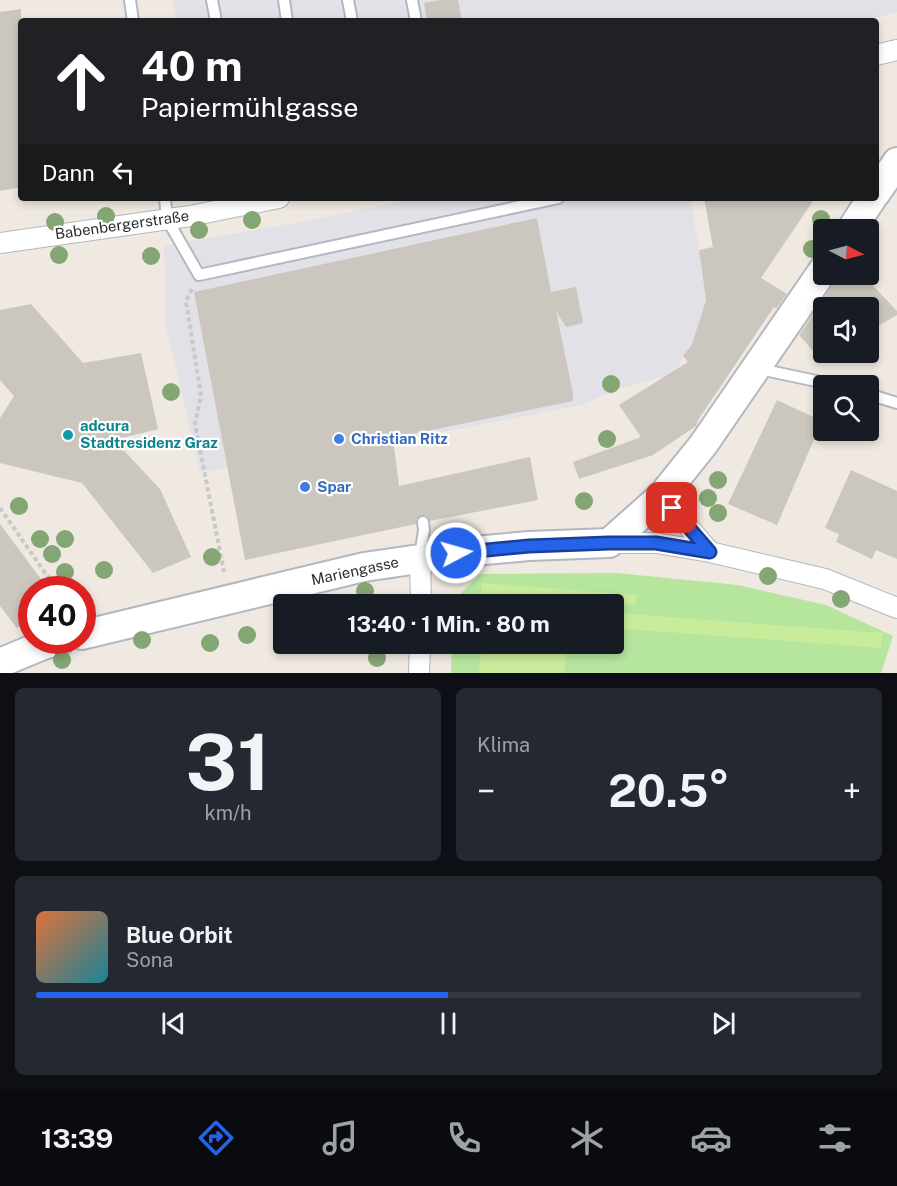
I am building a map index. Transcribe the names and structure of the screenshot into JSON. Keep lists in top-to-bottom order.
{
  "streets": {
    "street": ["Babenbergerstraße", "Mariengasse"]
  },
  "places": ["adcura Stadtresidenz Graz", "Christian Ritz", "Spar"],
  "north": "right",
  "page": {
    "turn": ["40 m", "Papiermühlgasse"],
    "then": "Dann",
    "limit": "40",
    "trip": "13:40 · 1 Min. · 80 m",
    "tile": [
      ["31", "km/h"],
      "Klima"
    ],
    "heat": ["−", "20.5°", "+"],
    "song": ["Blue Orbit", "Sona"],
    "tabs": "13:39"
  }
}
